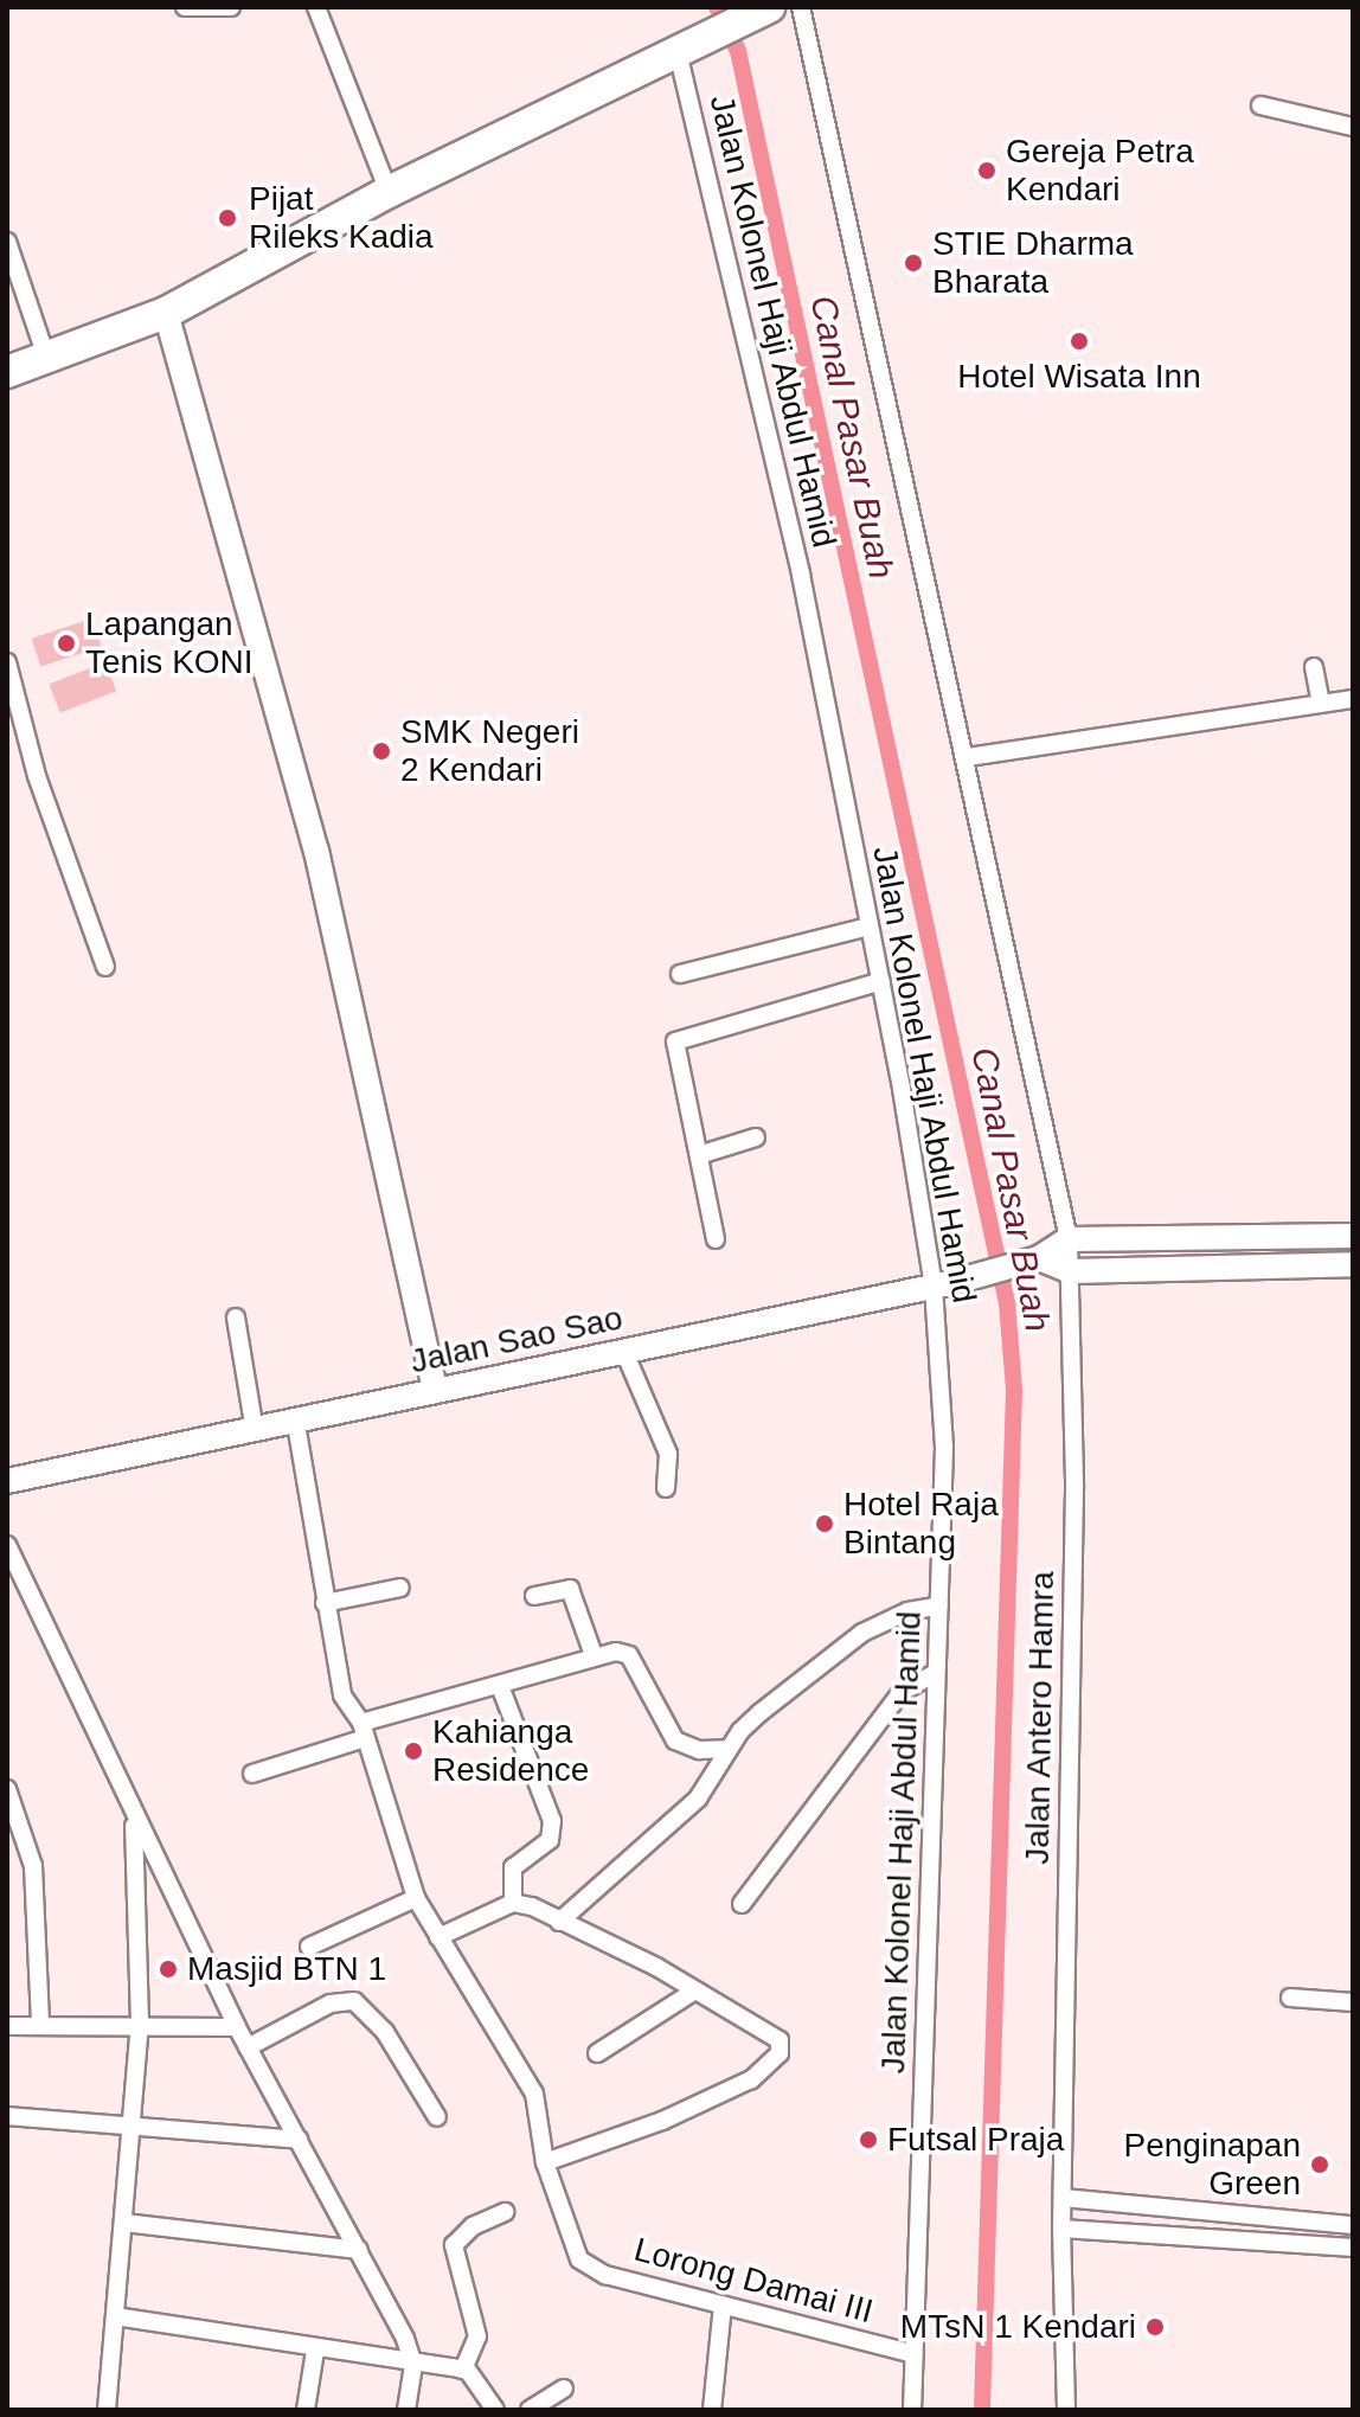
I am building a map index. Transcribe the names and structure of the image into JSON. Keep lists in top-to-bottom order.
{
  "streets": {
    "street": [
      "Jalan Kolonel Haji Abdul Hamid",
      "Jalan Sao Sao",
      "Jalan Antero Hamra",
      "Lorong Damai III"
    ]
  },
  "crossings": [
    ["Jalan Kolonel Haji Abdul Hamid", "Jalan Sao Sao"],
    ["Jalan Kolonel Haji Abdul Hamid", "Lorong Damai III"],
    ["Jalan Sao Sao", "Jalan Antero Hamra"]
  ],
  "water": ["Canal Pasar Buah"],
  "places": [
    "Gereja Petra Kendari",
    "Pijat Rileks Kadia",
    "STIE Dharma Bharata",
    "Hotel Wisata Inn",
    "Lapangan Tenis KONI",
    "SMK Negeri 2 Kendari",
    "Hotel Raja Bintang",
    "Kahianga Residence",
    "Masjid BTN 1",
    "Futsal Praja",
    "Penginapan Green",
    "MTsN 1 Kendari"
  ]
}
